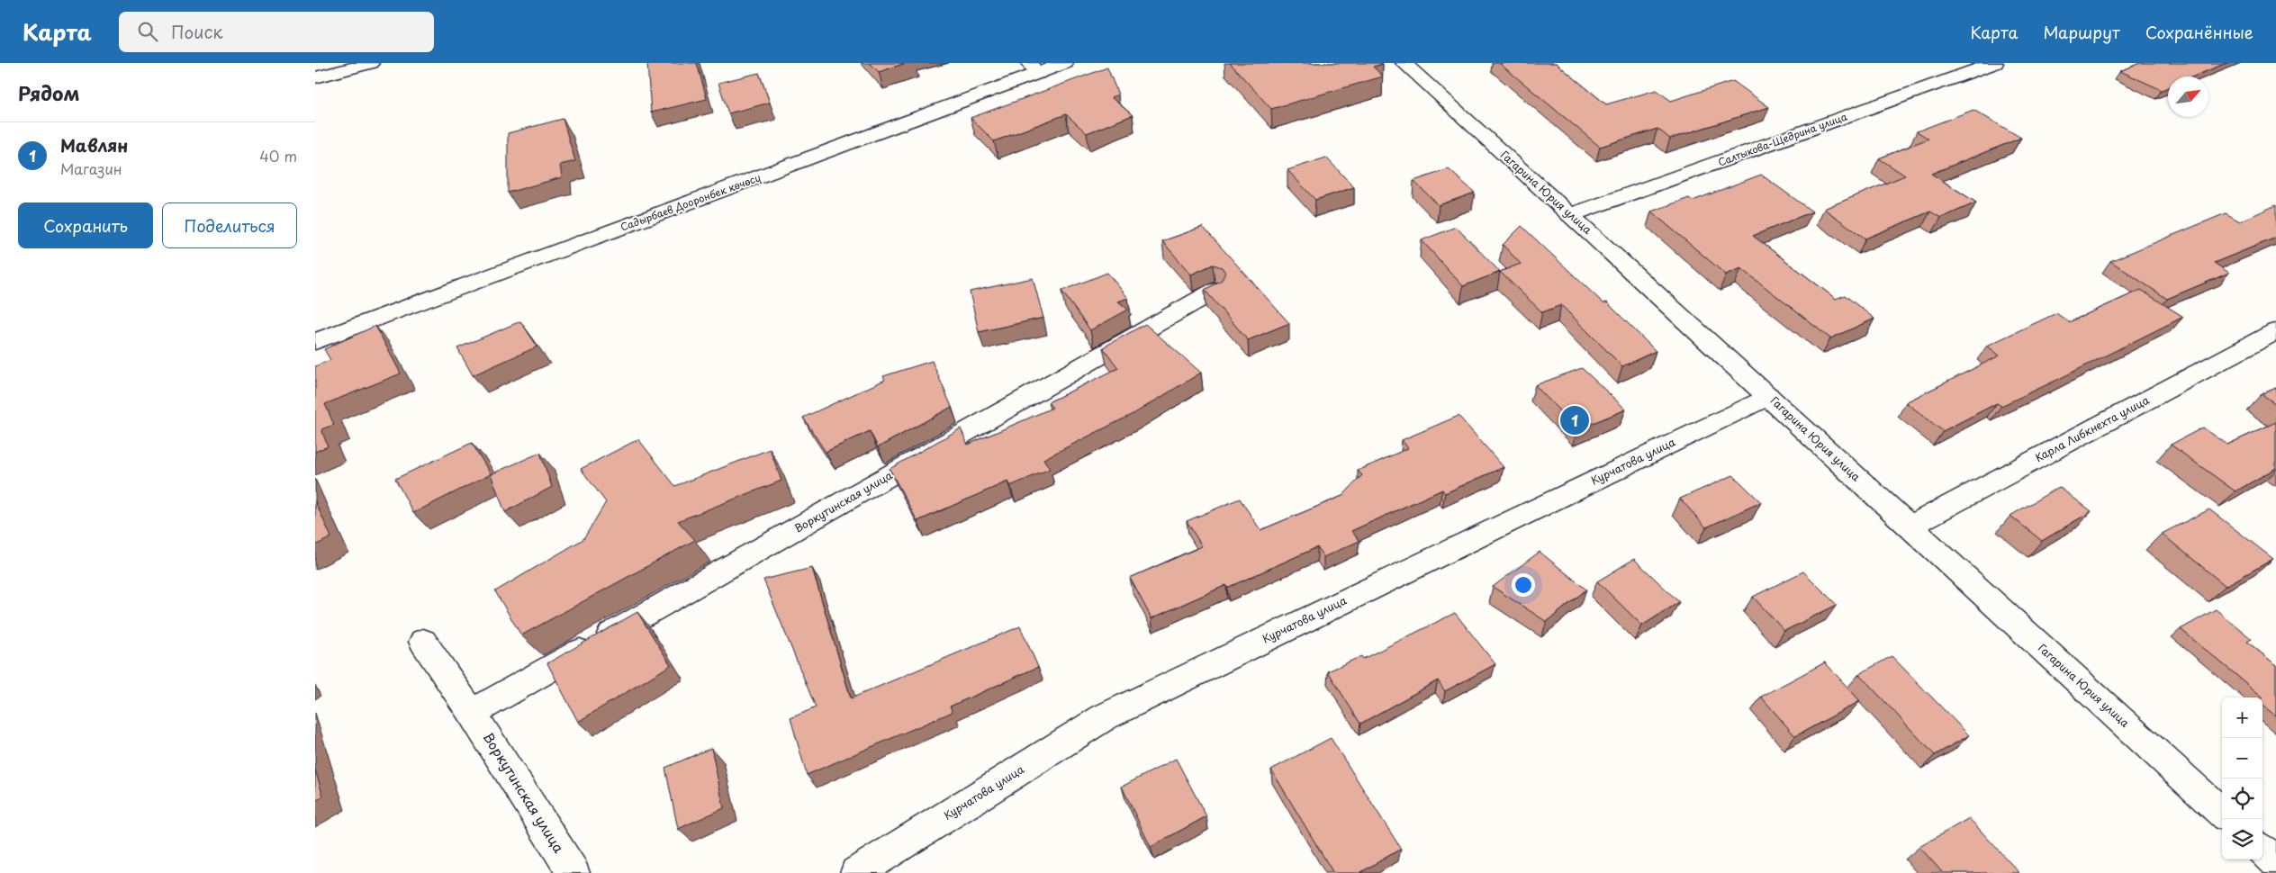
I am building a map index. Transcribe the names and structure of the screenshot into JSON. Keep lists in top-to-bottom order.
{
  "streets": {
    "street": [
      "Салтыкова-Щедрина улица",
      "Гагарина Юрия улица",
      "Садырбаев Дооронбек көчөсү",
      "Карла Либкнехта улица",
      "Курчатова улица",
      "Воркутинская улица"
    ]
  },
  "crossings": [
    ["Салтыкова-Щедрина улица", "Гагарина Юрия улица"],
    ["Гагарина Юрия улица", "Карла Либкнехта улица"],
    ["Гагарина Юрия улица", "Курчатова улица"]
  ],
  "north": "top right",
  "page": {
    "header": "Карта",
    "search": "Поиск",
    "nav": ["Карта", "Маршрут", "Сохранённые"],
    "heading": "Рядом",
    "list": [
      {
        "mark": "1",
        "name": "Мавлян",
        "note": "Магазин",
        "value": "40 m"
      }
    ],
    "buttons": ["Сохранить", "Поделиться"],
    "pins": "1",
    "map_buttons": ["+", "−"]
  }
}
